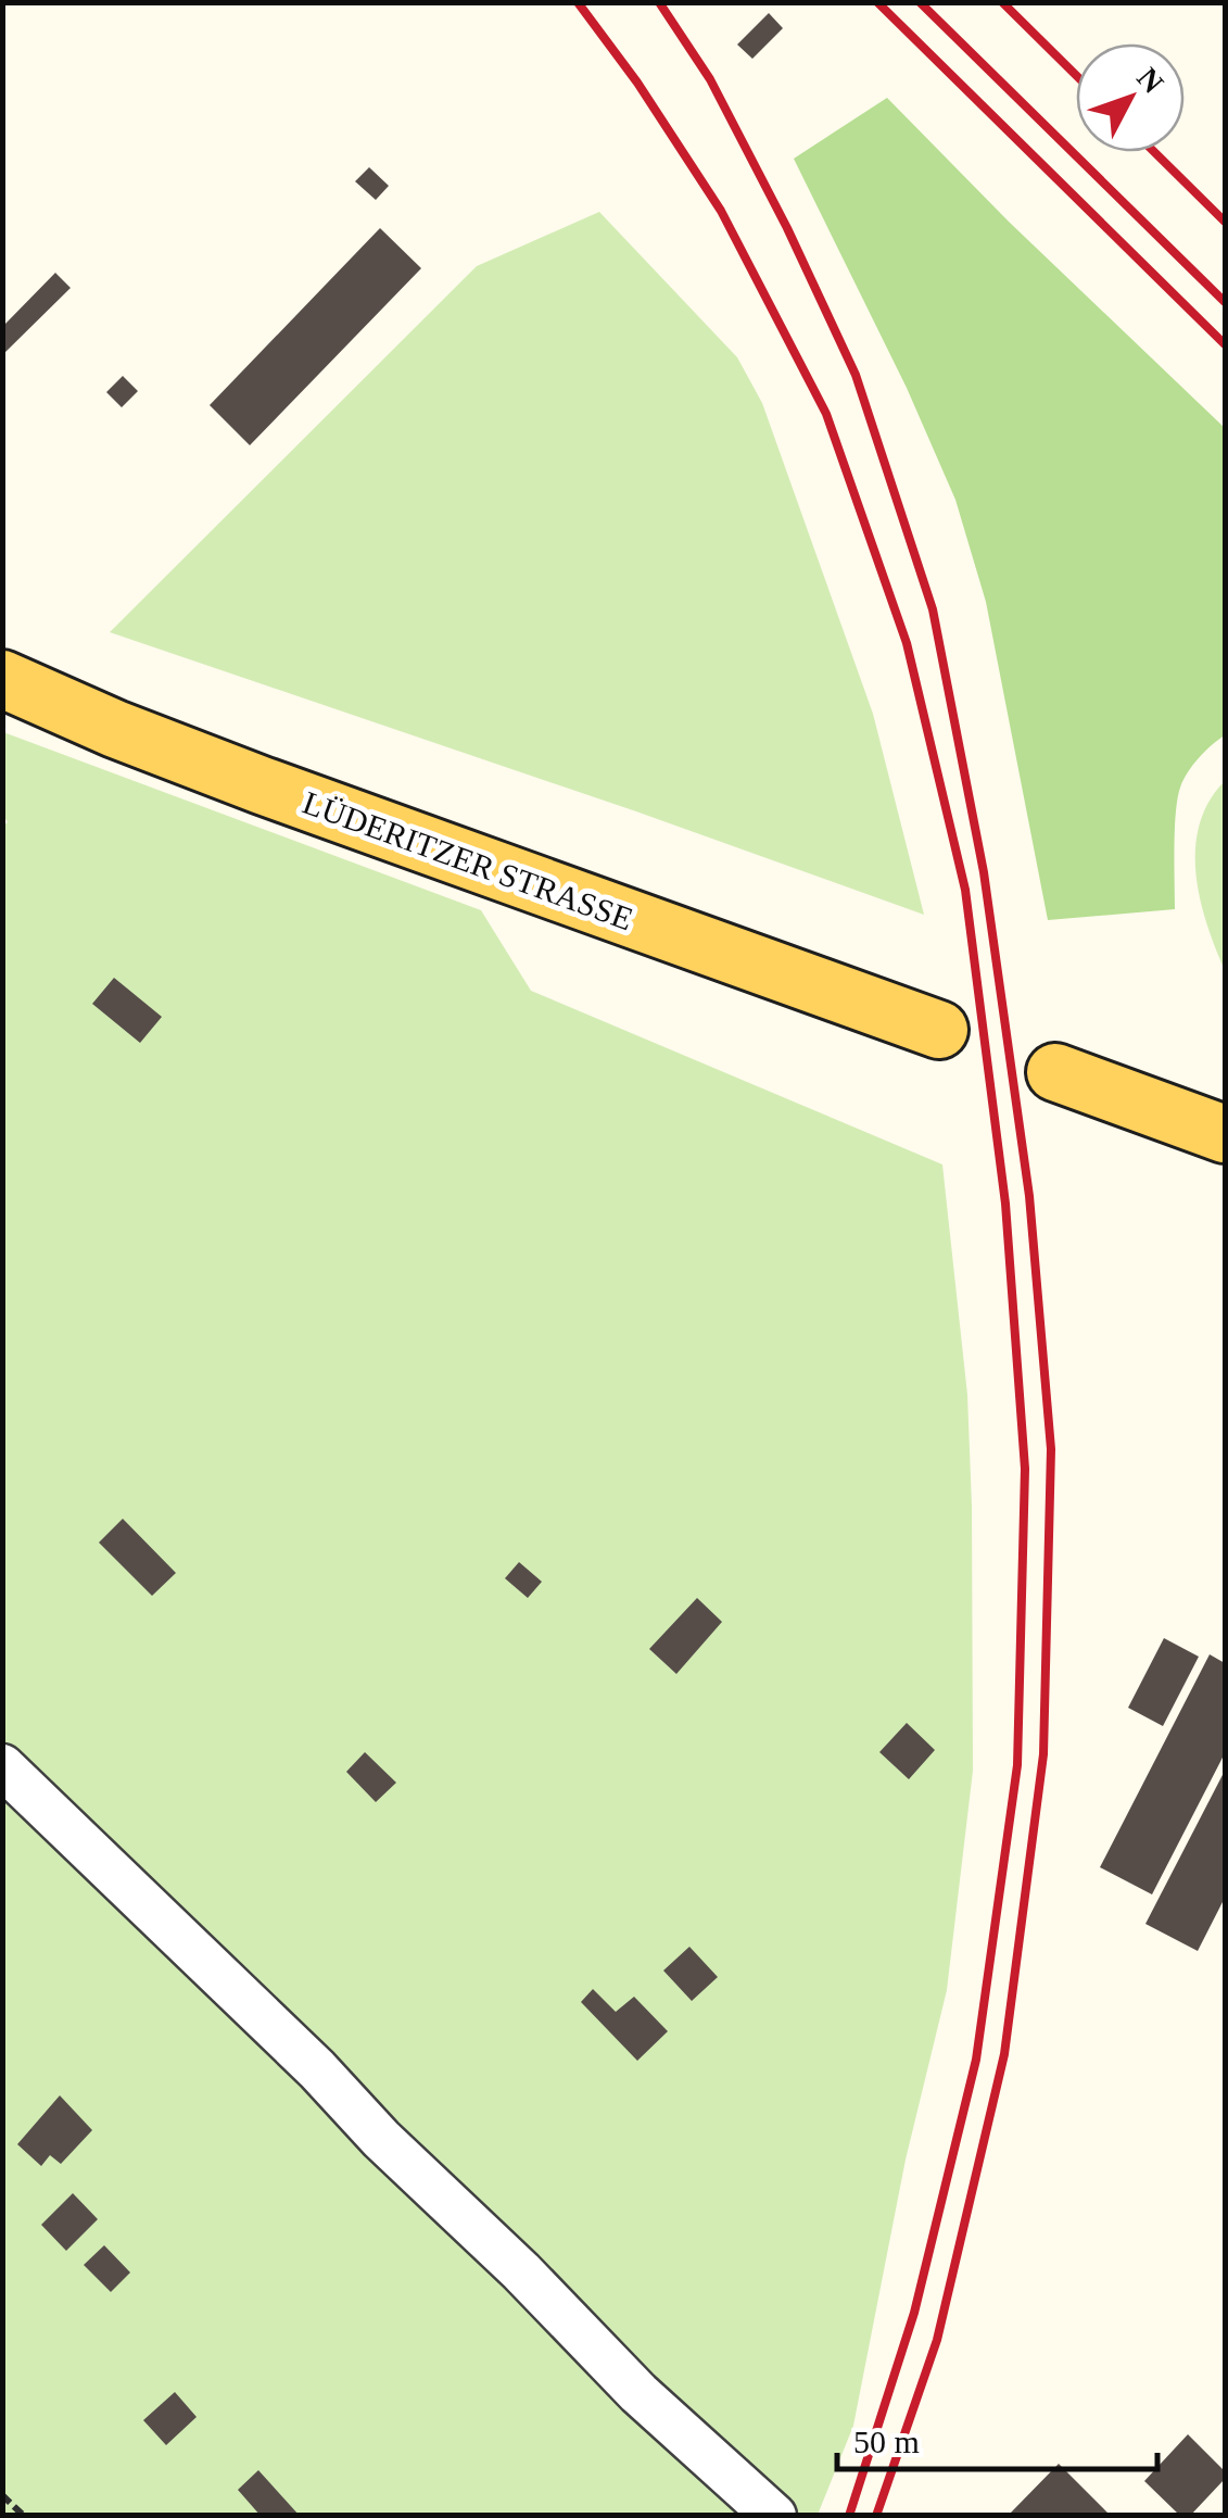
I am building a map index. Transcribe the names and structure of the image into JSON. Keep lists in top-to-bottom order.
{
  "streets": {
    "main road": ["LÜDERITZER STRASSE"]
  },
  "scale_bar": "50 m",
  "north": "top right"
}
